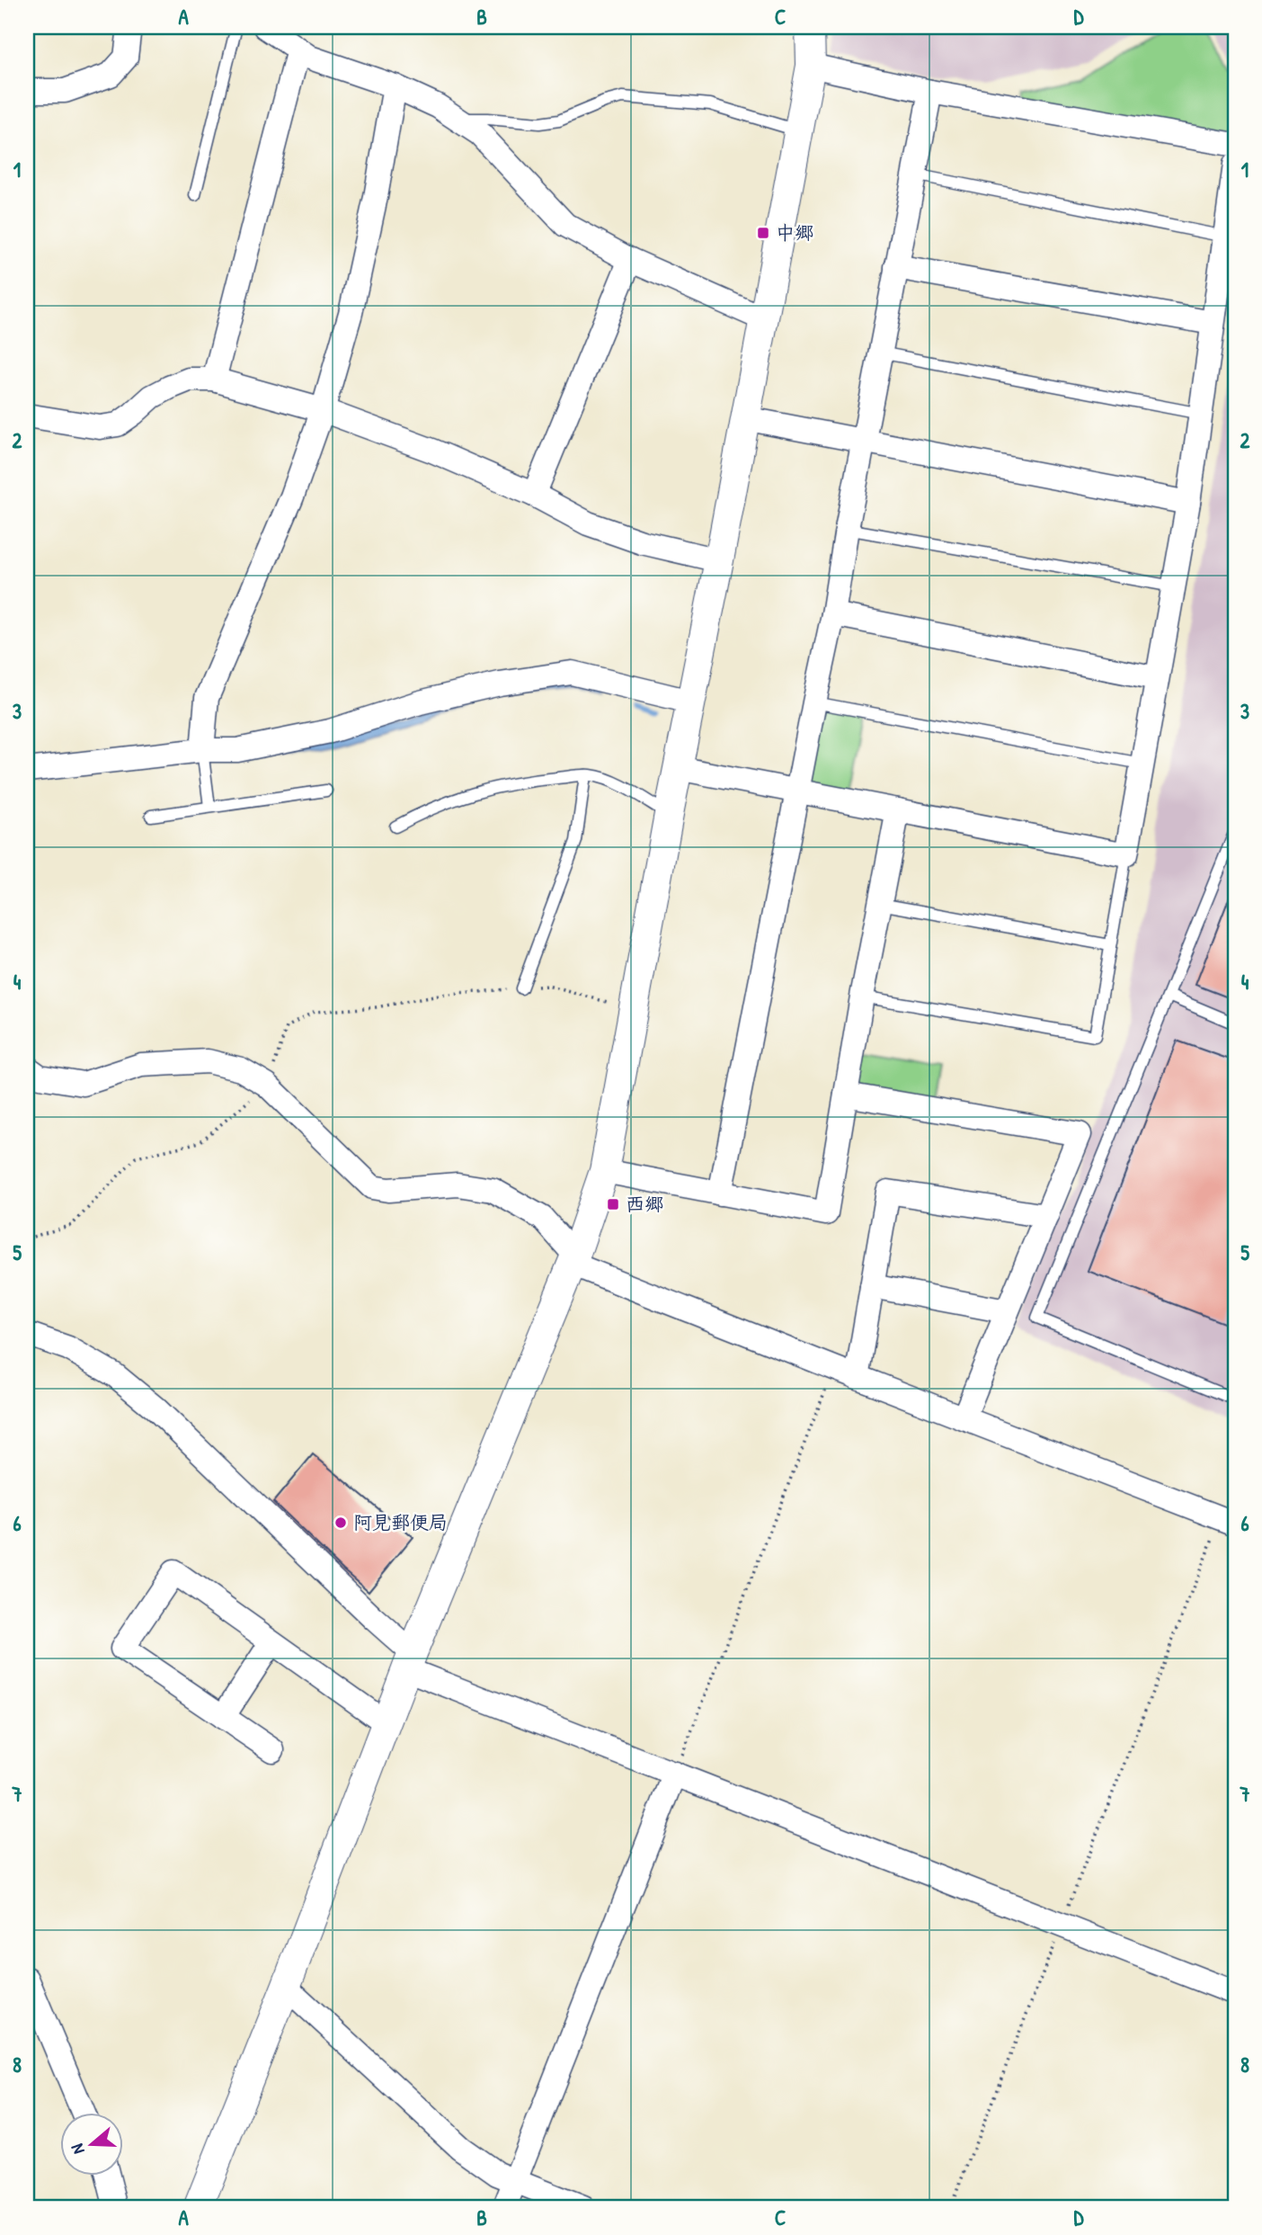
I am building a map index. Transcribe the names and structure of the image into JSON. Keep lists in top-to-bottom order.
{
  "places": {
    "transit": ["中郷", "西郷"],
    "other": ["阿見郵便局"]
  },
  "north": "left",
  "grid": {
    "columns": [
      "A",
      "B",
      "C",
      "D"
    ],
    "rows": [
      "1",
      "2",
      "3",
      "4",
      "5",
      "6",
      "7",
      "8"
    ]
  }
}
